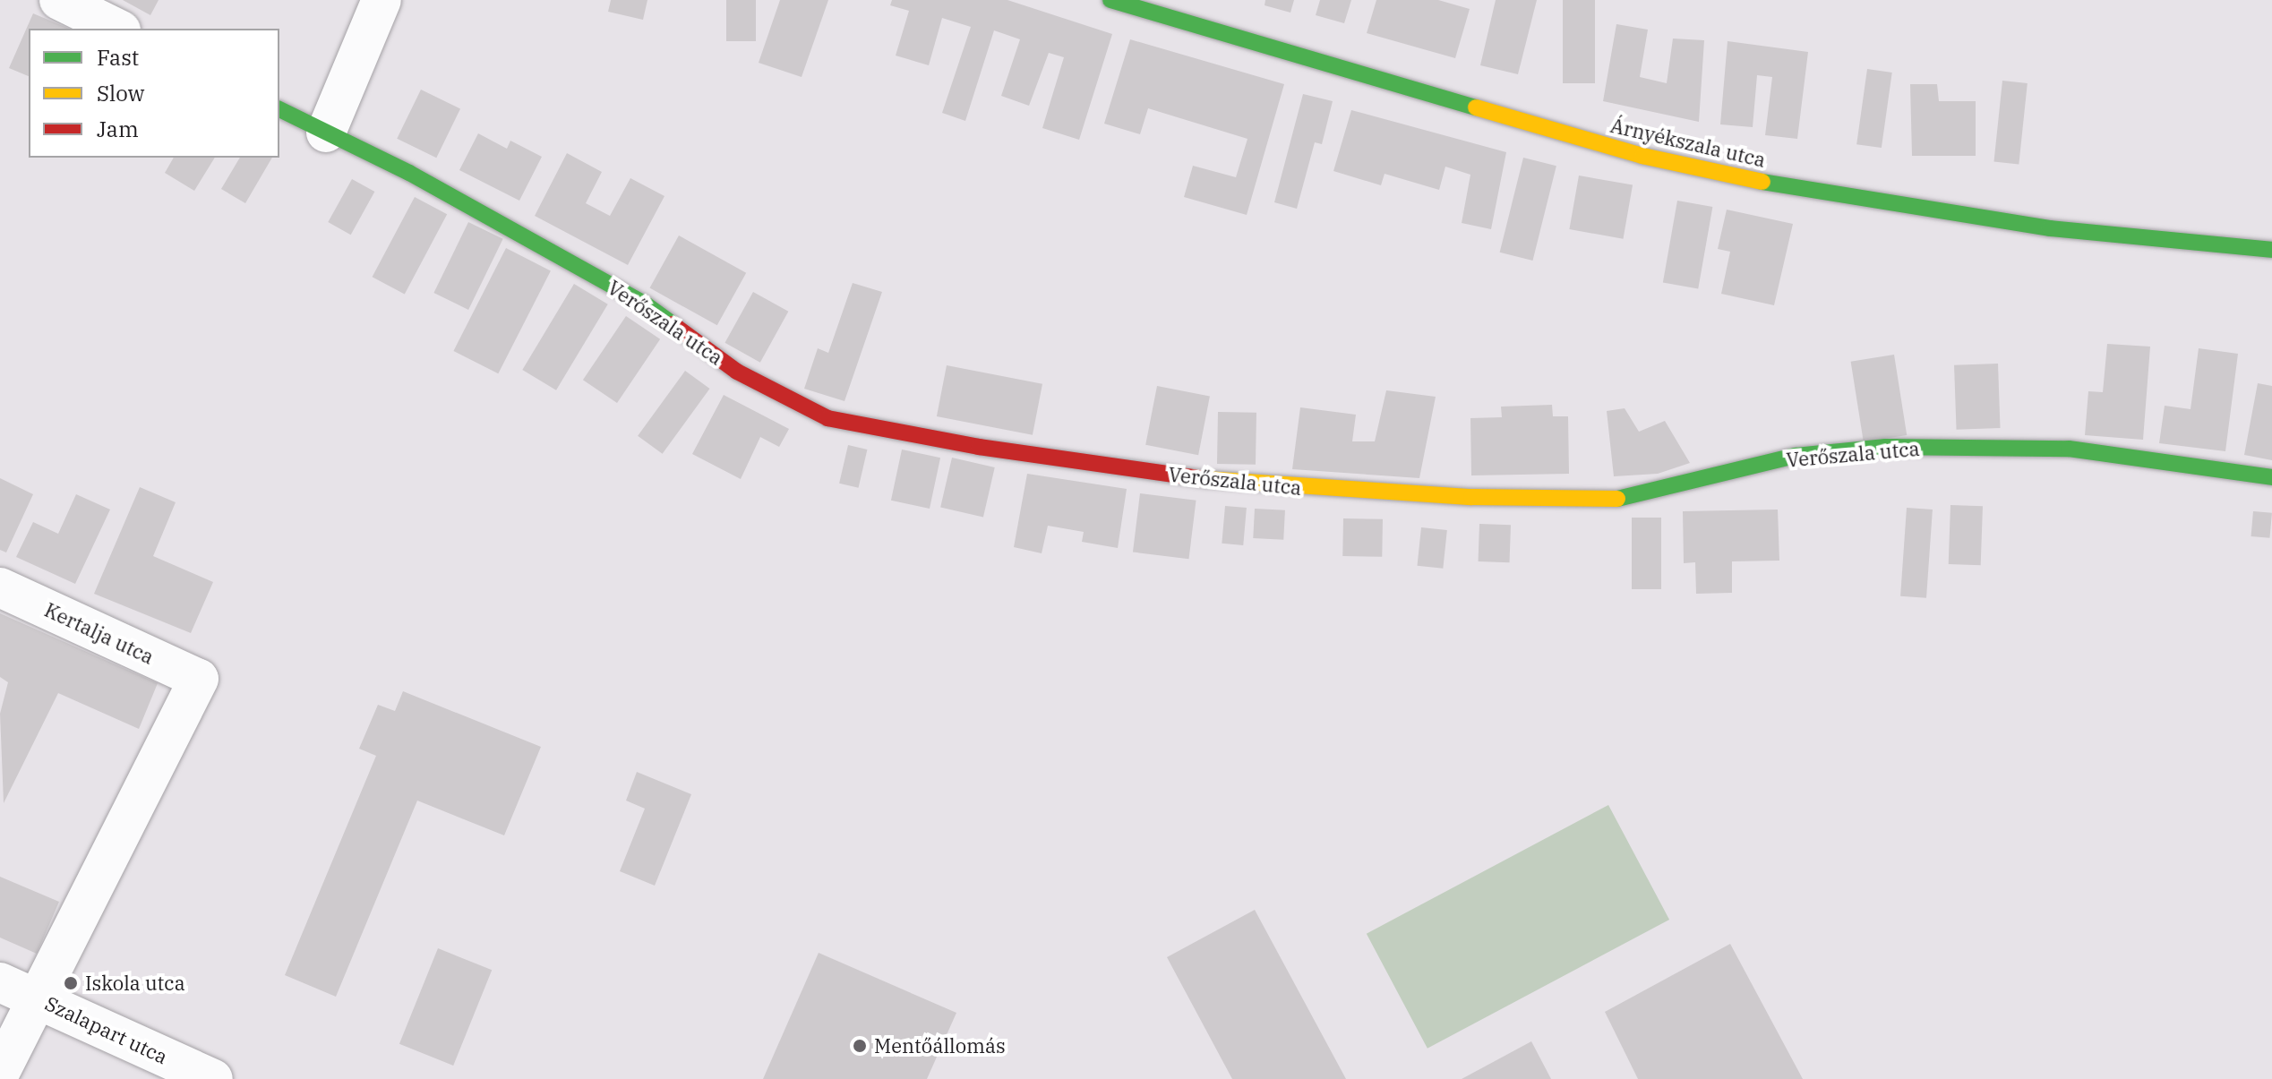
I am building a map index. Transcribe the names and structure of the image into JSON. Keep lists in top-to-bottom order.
{
  "streets": {
    "street": [
      "Árnyékszala utca",
      "Verőszala utca",
      "Kertalja utca",
      "Szalapart utca"
    ]
  },
  "crossings": [
    ["Kertalja utca", "Szalapart utca"]
  ],
  "places": ["Iskola utca", "Mentőállomás"],
  "legend": ["Fast", "Slow", "Jam"]
}
